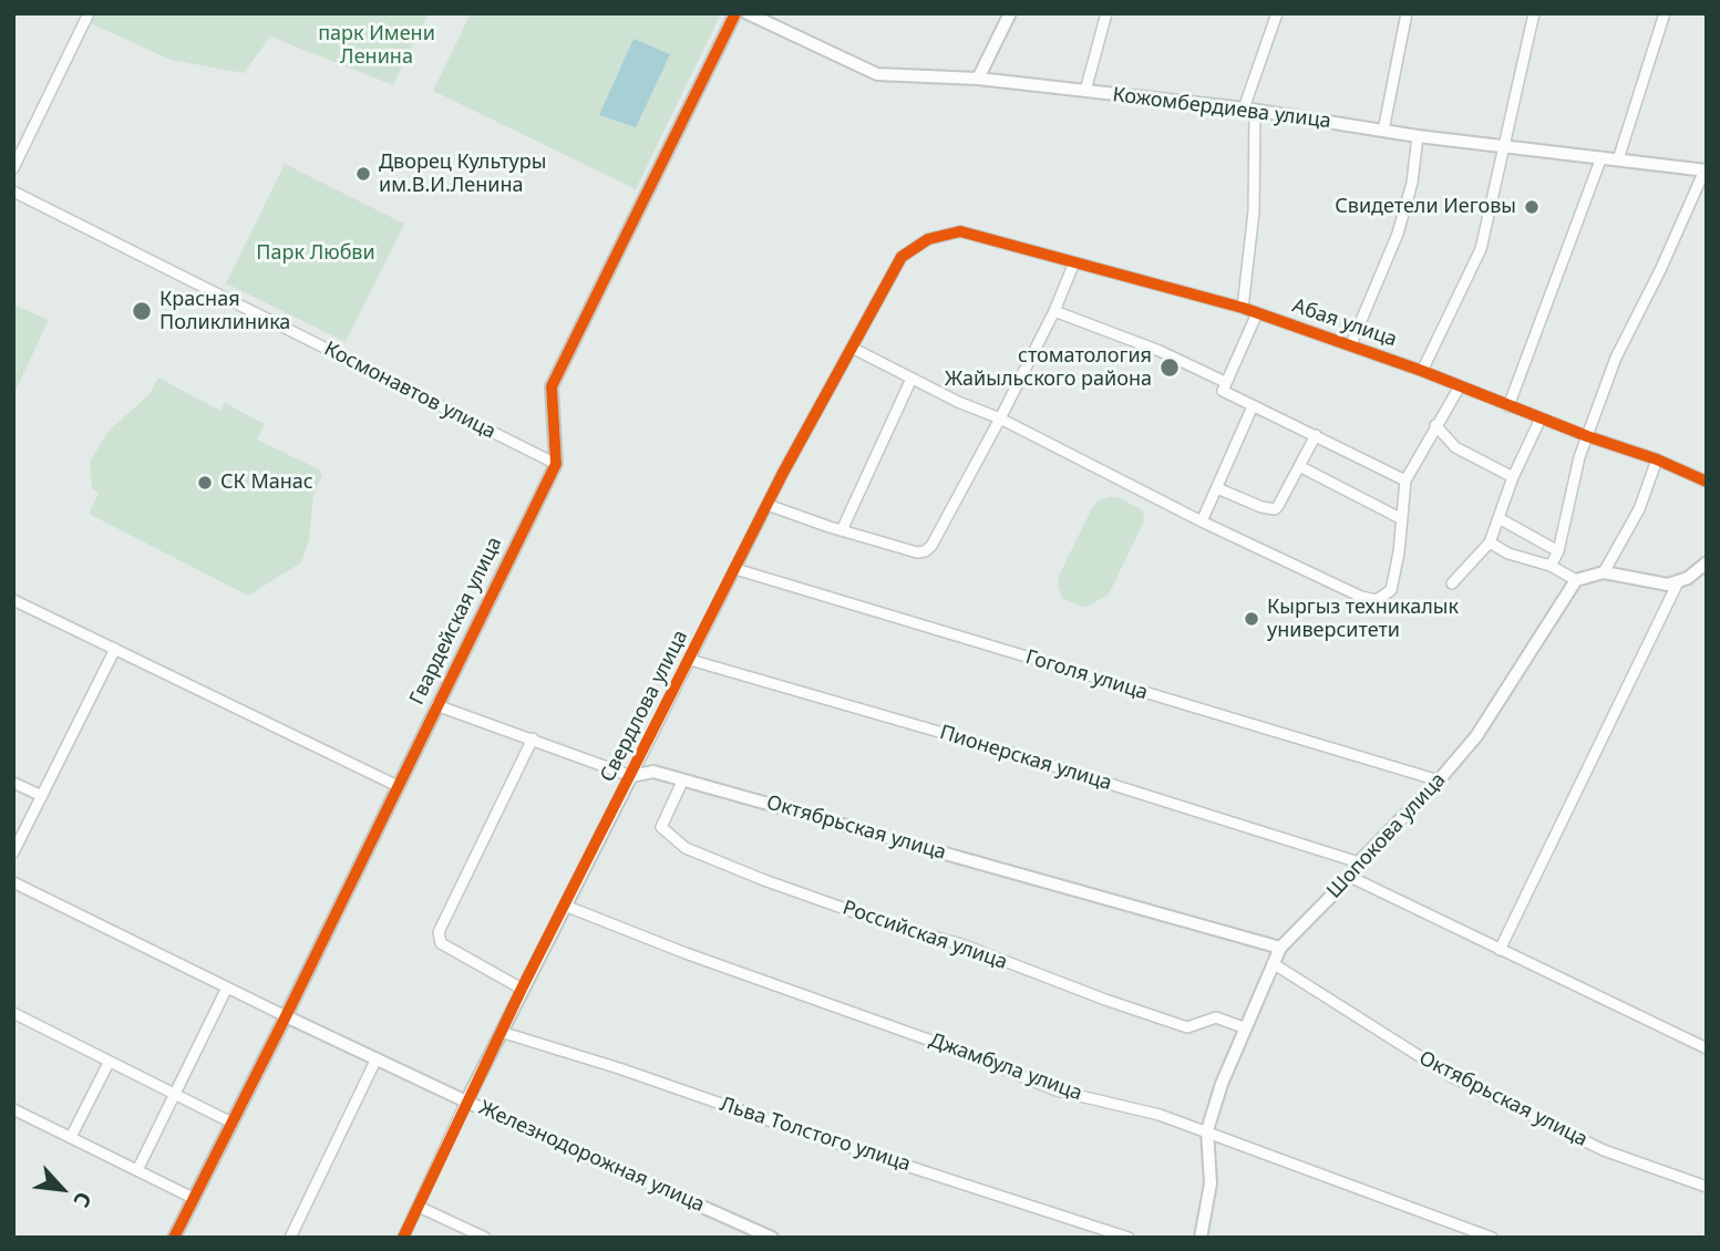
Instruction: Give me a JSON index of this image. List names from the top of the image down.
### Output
{
  "streets": {
    "street": [
      "Кожомбердиева улица",
      "Абая улица",
      "Космонавтов улица",
      "Гвардейская улица",
      "Гоголя улица",
      "Свердлова улица",
      "Пионерская улица",
      "Октябрьская улица",
      "Шопокова улица",
      "Российская улица",
      "Джамбула улица",
      "Льва Толстого улица",
      "Железнодорожная улица"
    ]
  },
  "crossings": [
    ["Абая улица", "Свердлова улица"],
    ["Космонавтов улица", "Гвардейская улица"],
    ["Гвардейская улица", "Октябрьская улица"],
    ["Гвардейская улица", "Железнодорожная улица"],
    ["Гоголя улица", "Свердлова улица"],
    ["Гоголя улица", "Шопокова улица"],
    ["Свердлова улица", "Пионерская улица"],
    ["Свердлова улица", "Октябрьская улица"],
    ["Свердлова улица", "Джамбула улица"],
    ["Свердлова улица", "Льва Толстого улица"],
    ["Свердлова улица", "Железнодорожная улица"],
    ["Пионерская улица", "Шопокова улица"],
    ["Октябрьская улица", "Шопокова улица"],
    ["Октябрьская улица", "Российская улица"],
    ["Шопокова улица", "Российская улица"],
    ["Шопокова улица", "Джамбула улица"]
  ],
  "parks": ["парк Имени Ленина", "Парк Любви"],
  "places": [
    "Дворец Культуры им.В.И.Ленина",
    "Свидетели Иеговы",
    "Красная Поликлиника",
    "стоматология Жайыльского района",
    "СК Манас",
    "Кыргыз техникалык университети"
  ],
  "north": "bottom right"
}
